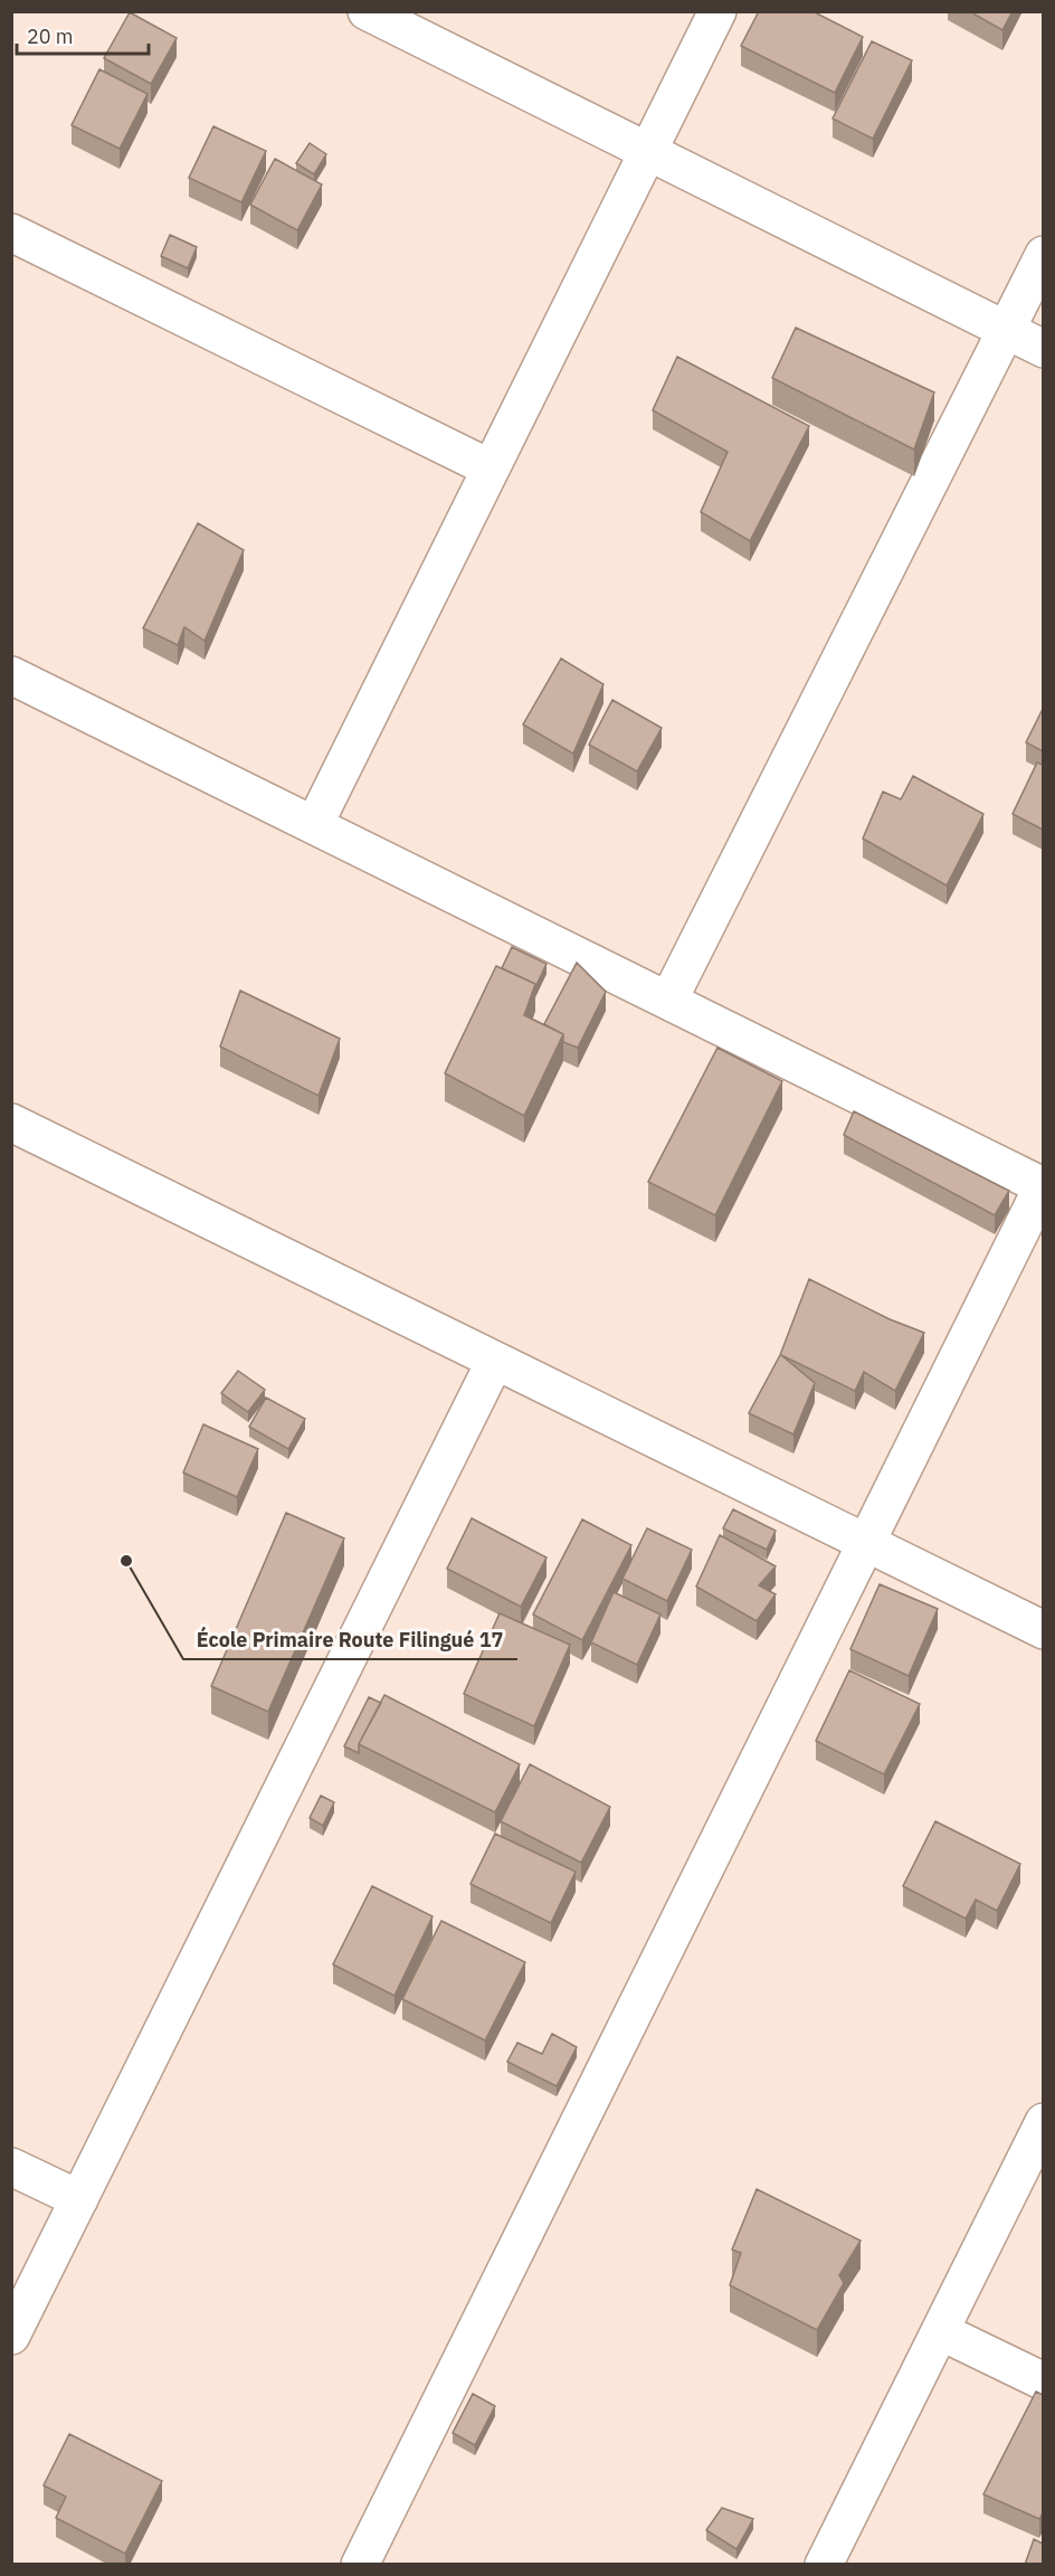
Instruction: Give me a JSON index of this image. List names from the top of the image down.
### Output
{
  "places": ["École Primaire Route Filingué 17"],
  "scale_bar": "20 m"
}
